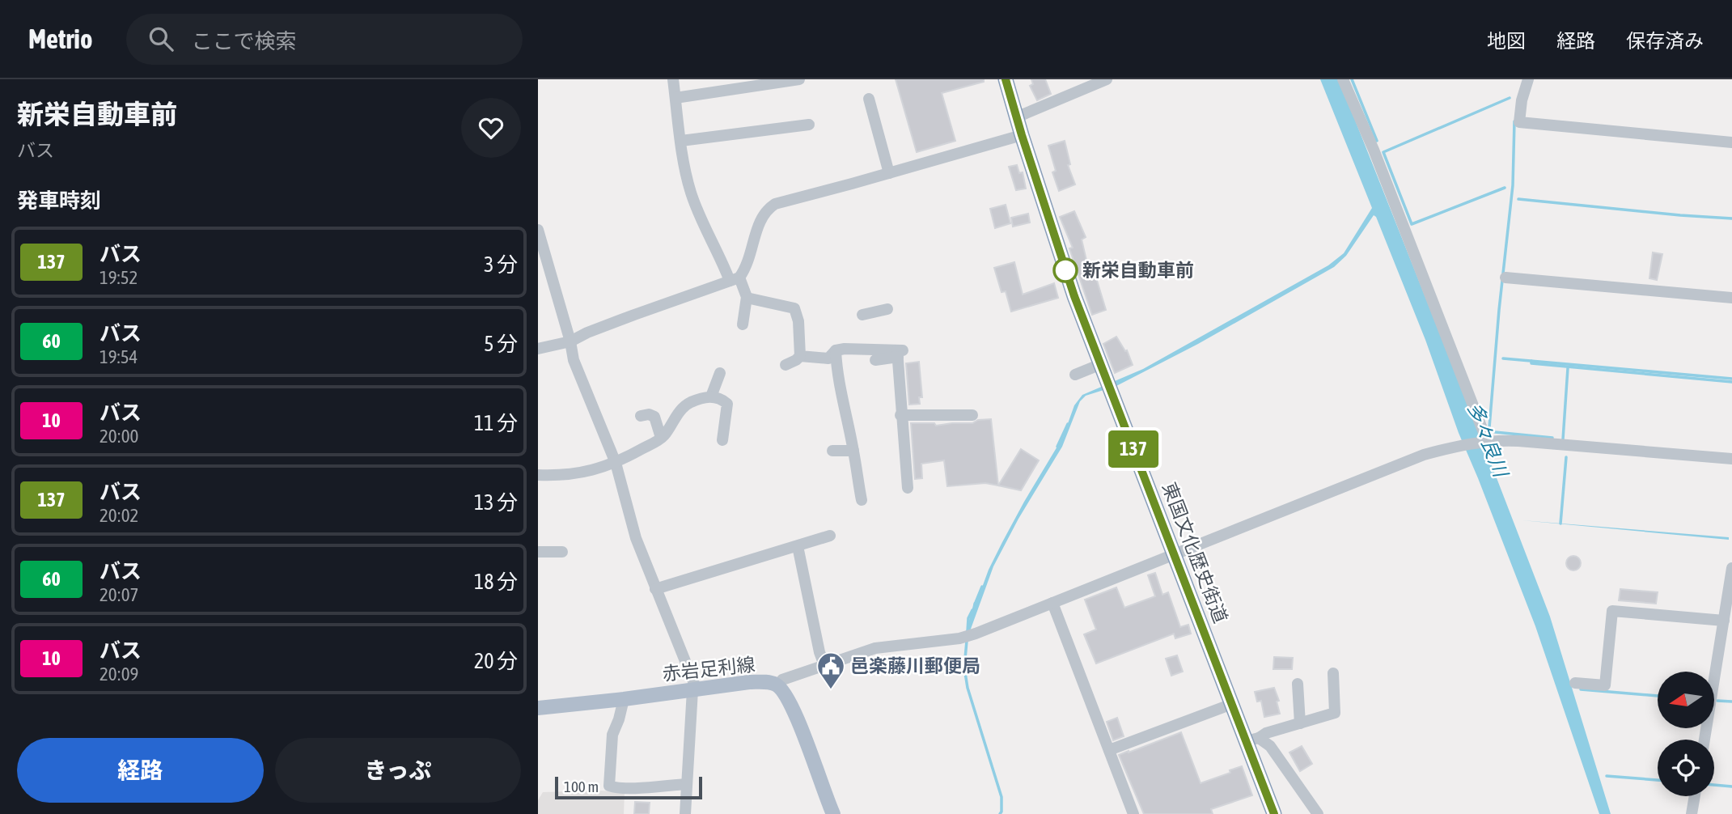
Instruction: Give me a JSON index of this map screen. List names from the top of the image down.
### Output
{
  "streets": {
    "highway": ["東国文化歴史街道"],
    "main road": ["赤岩足利線"]
  },
  "water": ["多々良川"],
  "places": {
    "other": ["新栄自動車前"],
    "public building": ["邑楽藤川郵便局"]
  },
  "lines": ["bus line 137"],
  "scale_bar": "100 m",
  "north": "left",
  "page": {
    "header": "Metrio",
    "search": "ここで検索",
    "nav": ["地図", "経路", "保存済み"],
    "heading": [
      ["新栄自動車前", "バス"],
      "発車時刻"
    ],
    "on_map": "137",
    "list": [
      {
        "mark": "137",
        "name": "バス",
        "note": "19:52",
        "value": "3 分"
      },
      {
        "mark": "60",
        "name": "バス",
        "note": "19:54",
        "value": "5 分"
      },
      {
        "mark": "10",
        "name": "バス",
        "note": "20:00",
        "value": "11 分"
      },
      {
        "mark": "137",
        "name": "バス",
        "note": "20:02",
        "value": "13 分"
      },
      {
        "mark": "60",
        "name": "バス",
        "note": "20:07",
        "value": "18 分"
      },
      {
        "mark": "10",
        "name": "バス",
        "note": "20:09",
        "value": "20 分"
      }
    ],
    "buttons": ["経路", "きっぷ"],
    "scale": "100 m"
  }
}
